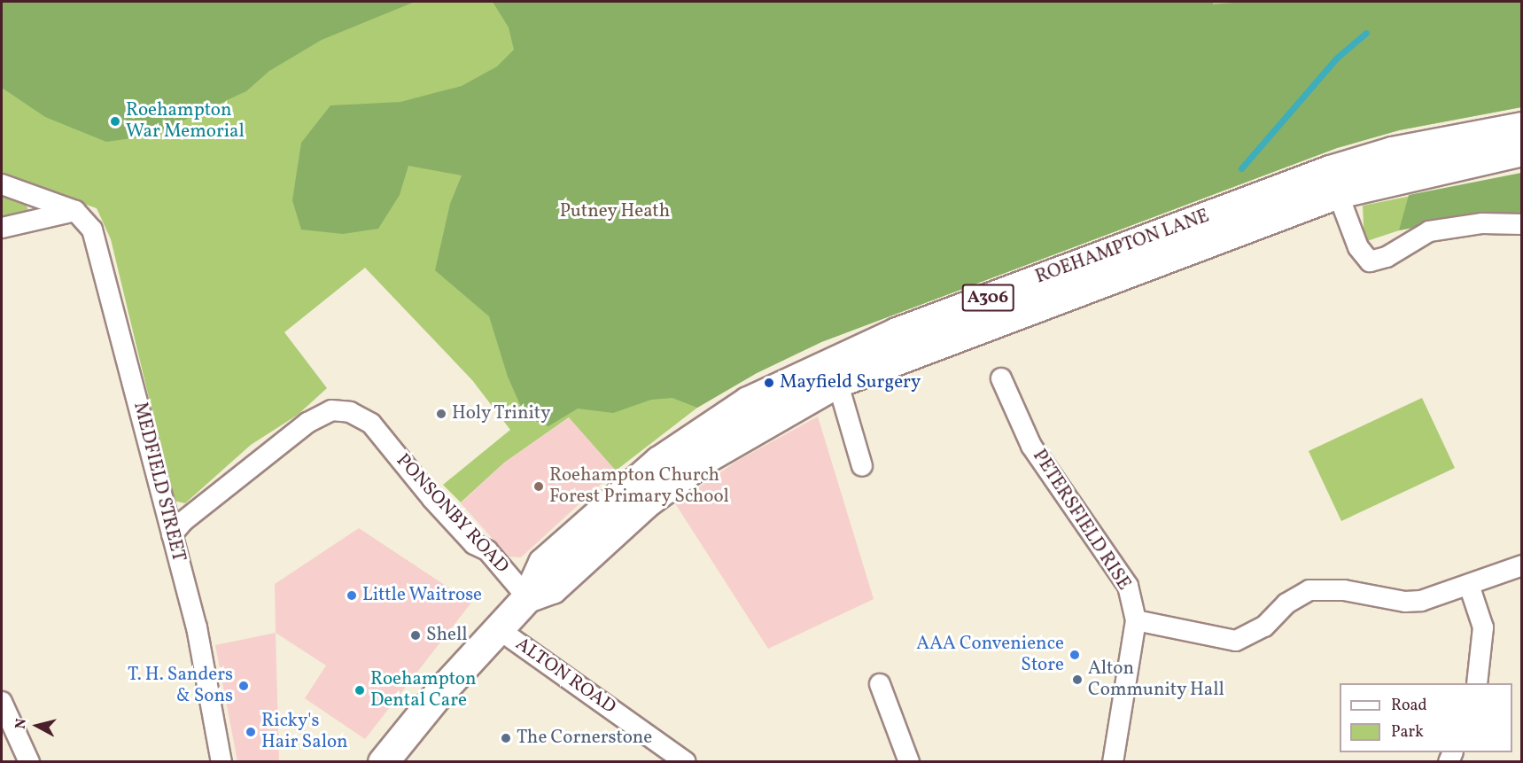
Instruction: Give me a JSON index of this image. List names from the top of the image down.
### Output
{
  "streets": {
    "highway": ["ROEHAMPTON LANE", "A306"],
    "street": [
      "MEDFIELD STREET",
      "PONSONBY ROAD",
      "PETERSFIELD RISE",
      "ALTON ROAD"
    ]
  },
  "crossings": [
    ["ROEHAMPTON LANE", "PONSONBY ROAD"],
    ["ROEHAMPTON LANE", "ALTON ROAD"],
    ["MEDFIELD STREET", "PONSONBY ROAD"]
  ],
  "parks": ["Putney Heath"],
  "places": [
    "Roehampton War Memorial",
    "Mayfield Surgery",
    "Holy Trinity",
    "Roehampton Church Forest Primary School",
    "Little Waitrose",
    "Shell",
    "AAA Convenience Store",
    "Alton Community Hall",
    "T. H. Sanders & Sons",
    "Roehampton Dental Care",
    "Ricky's Hair Salon",
    "The Cornerstone"
  ],
  "legend": ["Road", "Park"],
  "north": "left"
}
